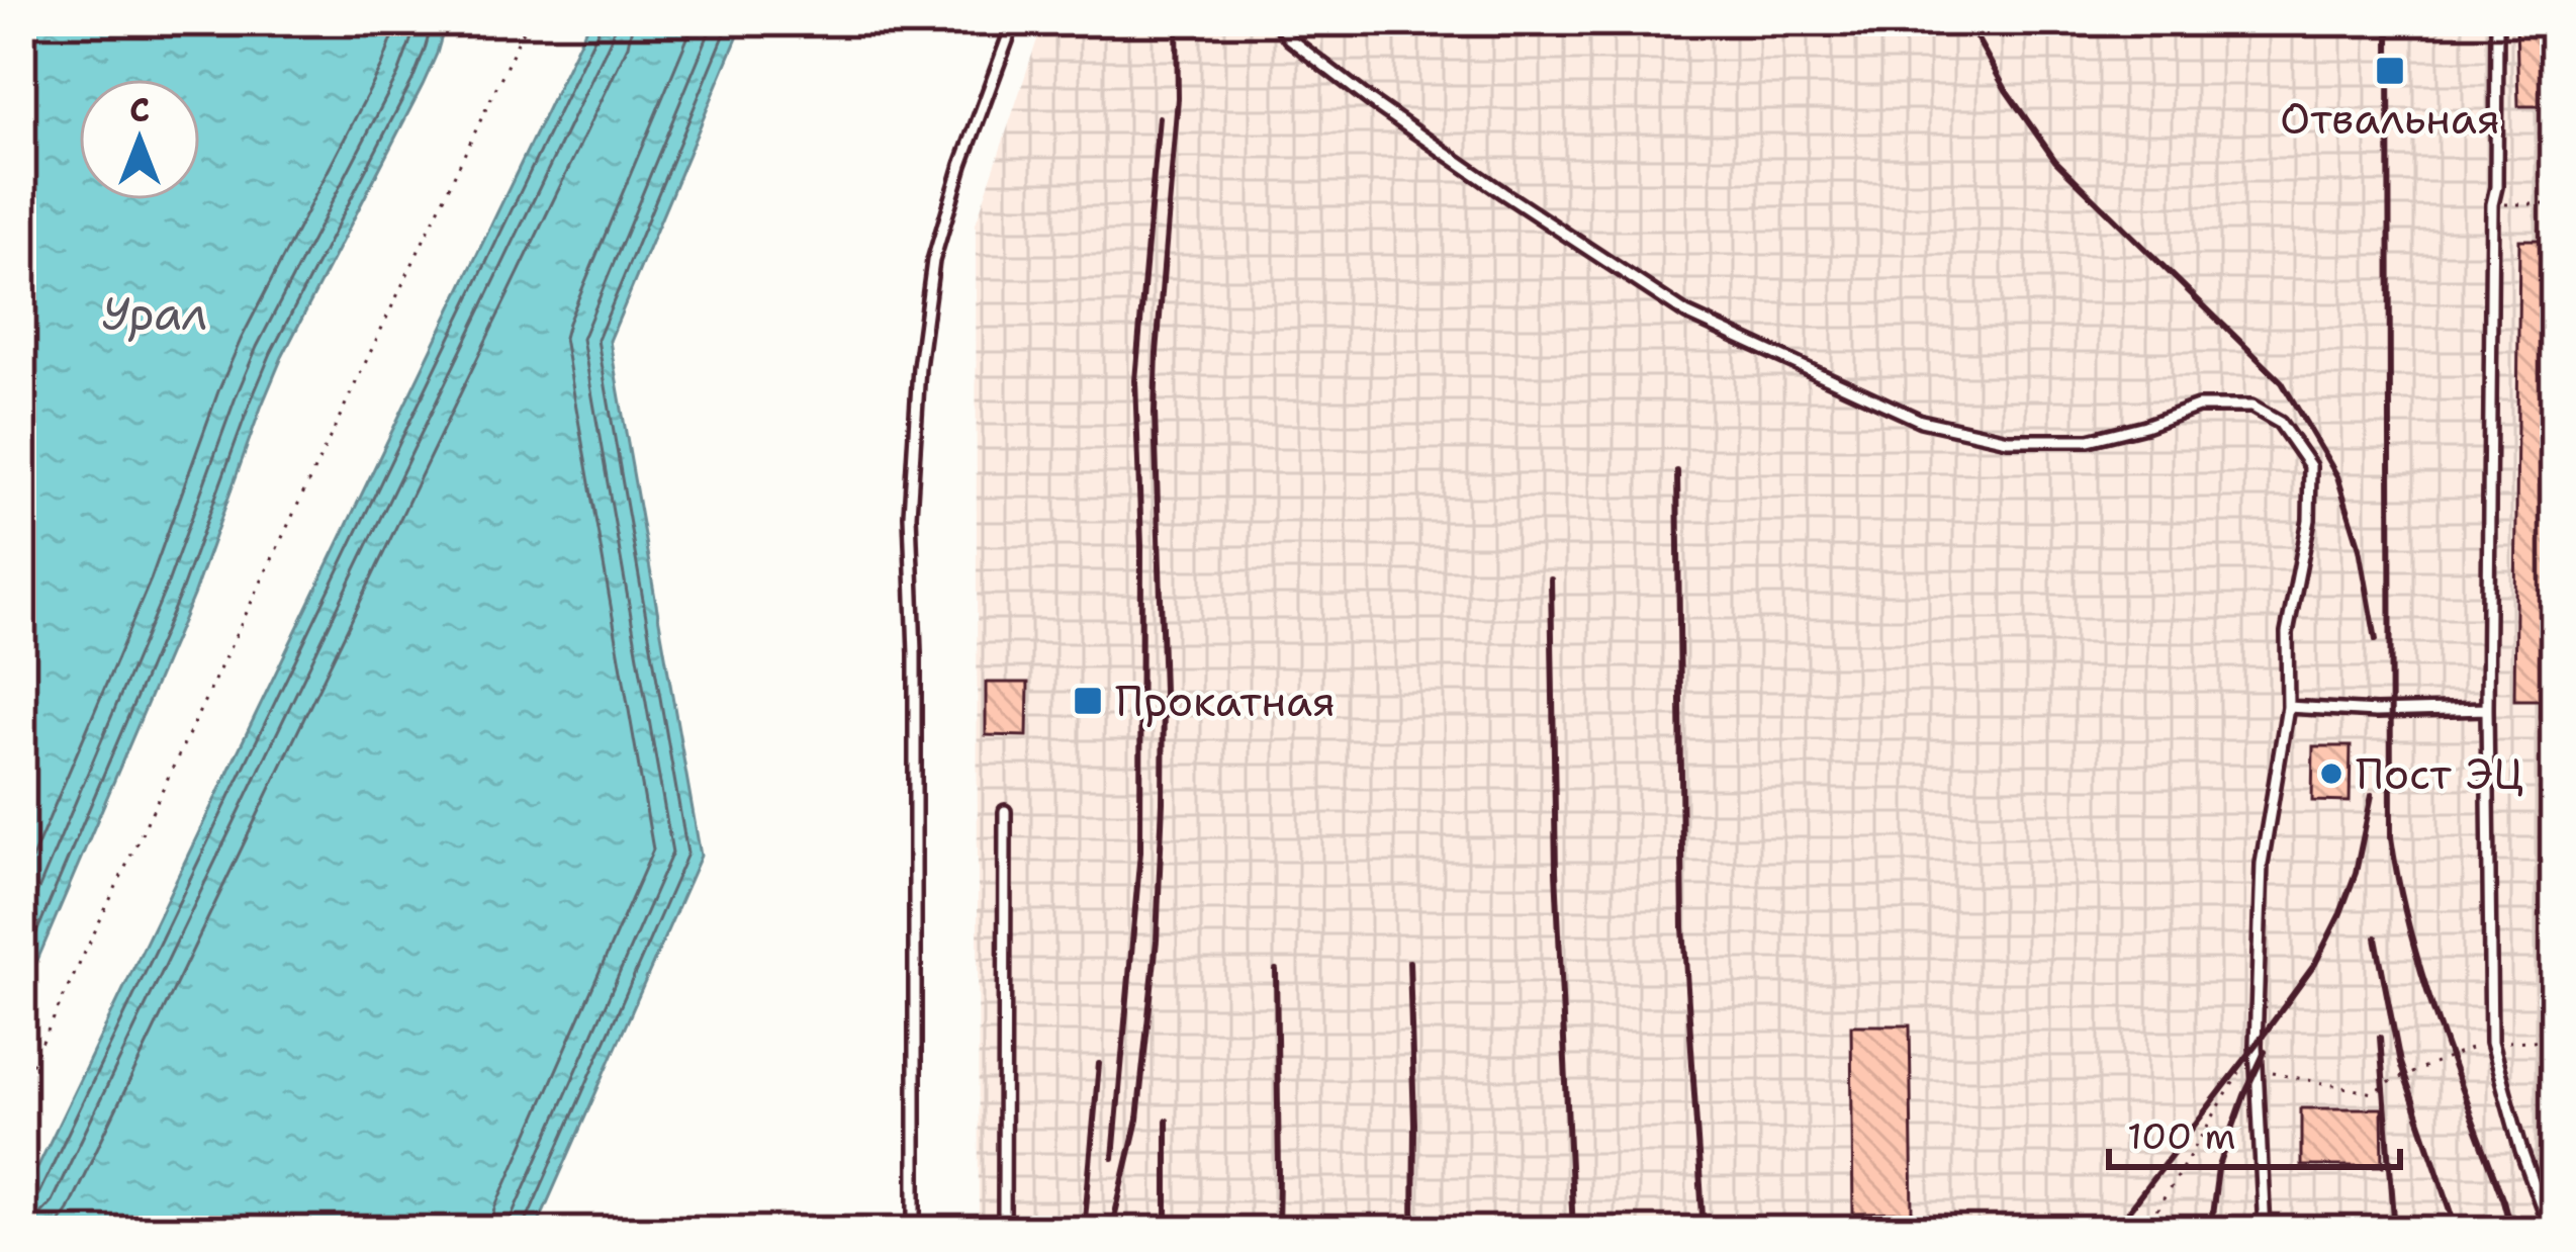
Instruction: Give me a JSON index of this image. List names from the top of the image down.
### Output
{
  "water": ["Урал"],
  "places": {
    "transit": ["Отвальная", "Прокатная"],
    "other": ["Пост ЭЦ"]
  },
  "scale_bar": "100 m",
  "north": "top"
}
